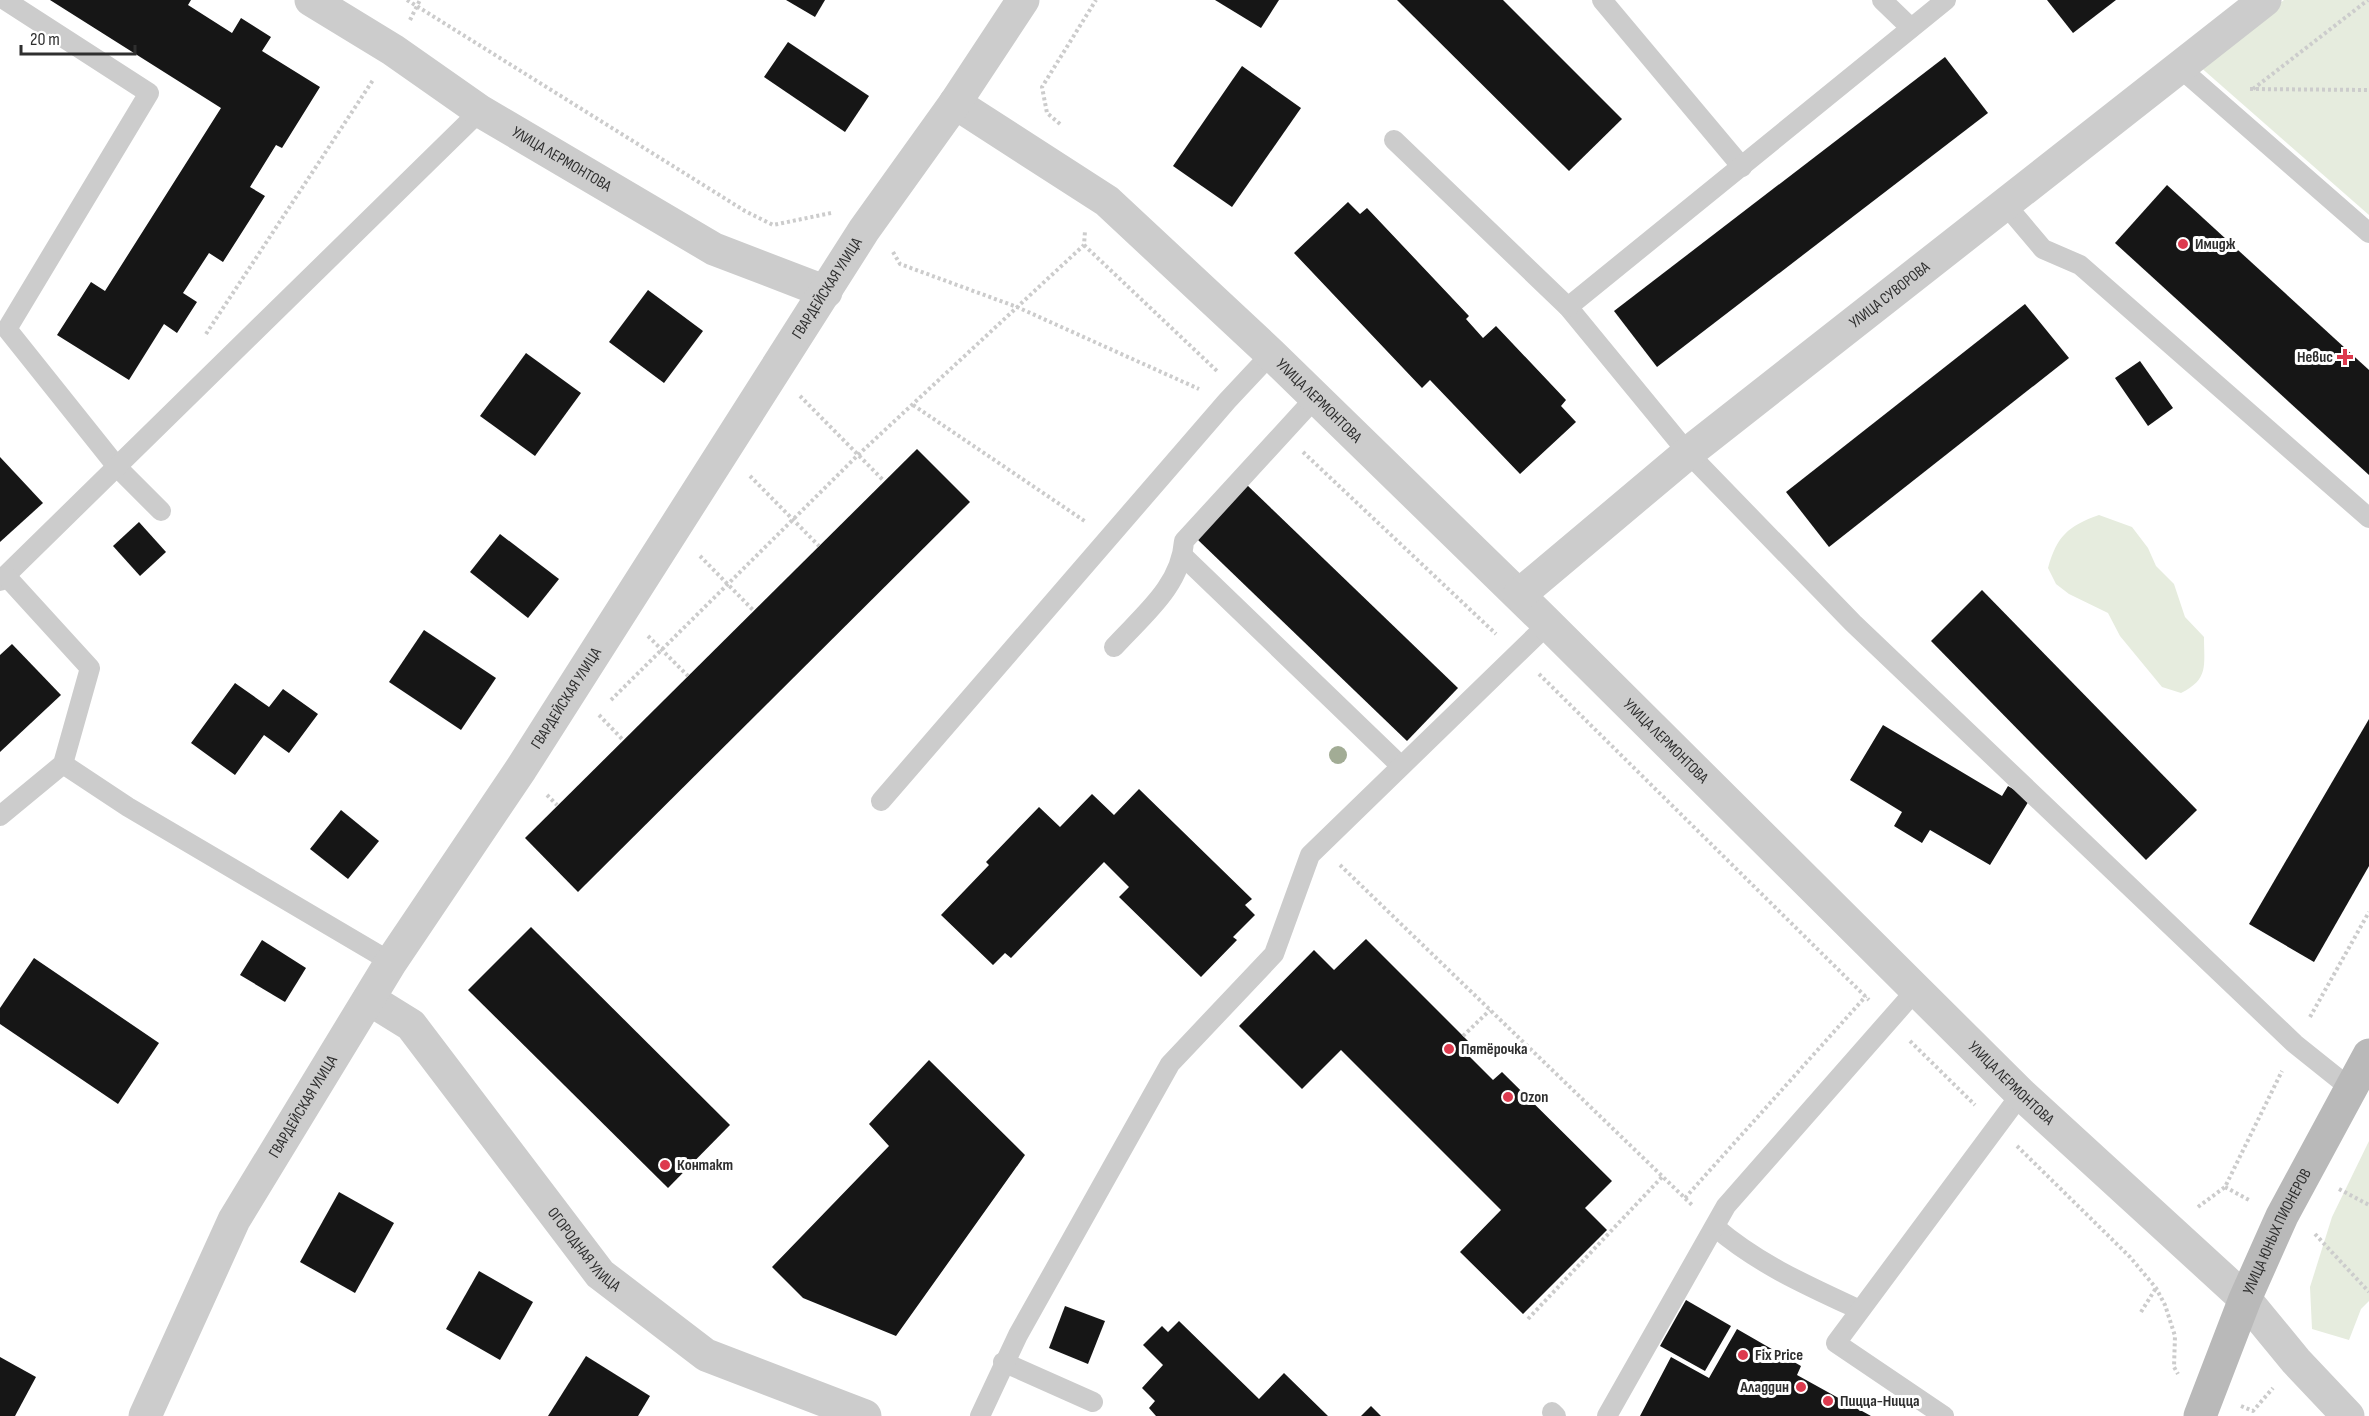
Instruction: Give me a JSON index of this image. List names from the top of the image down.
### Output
{
  "streets": {
    "main road": ["УЛИЦА ЮНЫХ ПИОНЕРОВ"],
    "street": [
      "УЛИЦА ЛЕРМОНТОВА",
      "ГВАРДЕЙСКАЯ УЛИЦА",
      "УЛИЦА СУВОРОВА",
      "ОГОРОДНАЯ УЛИЦА"
    ]
  },
  "crossings": [
    ["УЛИЦА ЛЕРМОНТОВА", "ГВАРДЕЙСКАЯ УЛИЦА"],
    ["УЛИЦА ЛЕРМОНТОВА", "УЛИЦА СУВОРОВА"],
    ["УЛИЦА ЛЕРМОНТОВА", "УЛИЦА ЮНЫХ ПИОНЕРОВ"],
    ["ГВАРДЕЙСКАЯ УЛИЦА", "ОГОРОДНАЯ УЛИЦА"]
  ],
  "places": {
    "other": [
      "Имидж",
      "Пятёрочка",
      "Ozon",
      "Контакт",
      "Fix Price",
      "Аладдин",
      "Пицца-Ницца"
    ],
    "health": ["Невис"]
  },
  "scale_bar": "20 m"
}
